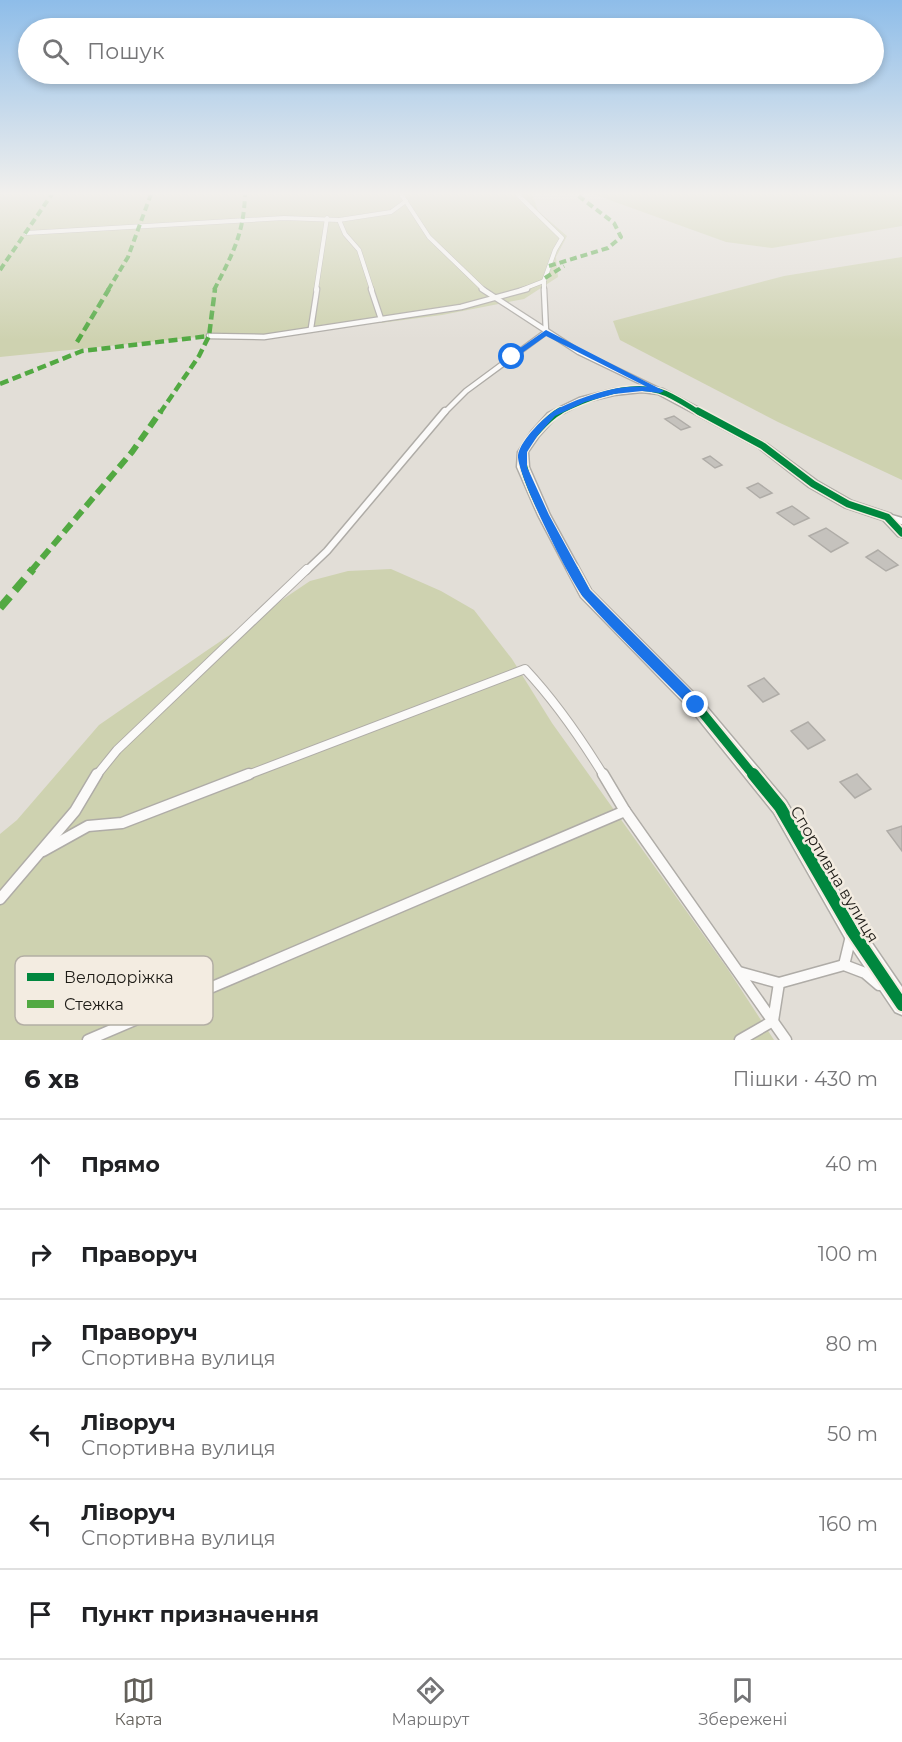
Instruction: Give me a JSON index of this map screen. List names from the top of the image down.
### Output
{
  "streets": {
    "street": ["Спортивна вулиця"]
  },
  "legend": ["Велодоріжка", "Стежка"],
  "page": {
    "search": "Пошук",
    "heading": ["6 хв", "Пішки · 430 m"],
    "list": [
      ["Прямо", "40 m"],
      ["Праворуч", "100 m"],
      ["Праворуч", "Спортивна вулиця", "80 m"],
      ["Ліворуч", "Спортивна вулиця", "50 m"],
      ["Ліворуч", "Спортивна вулиця", "160 m"],
      "Пункт призначення"
    ],
    "nav": ["Карта", "Маршрут", "Збережені"]
  }
}
